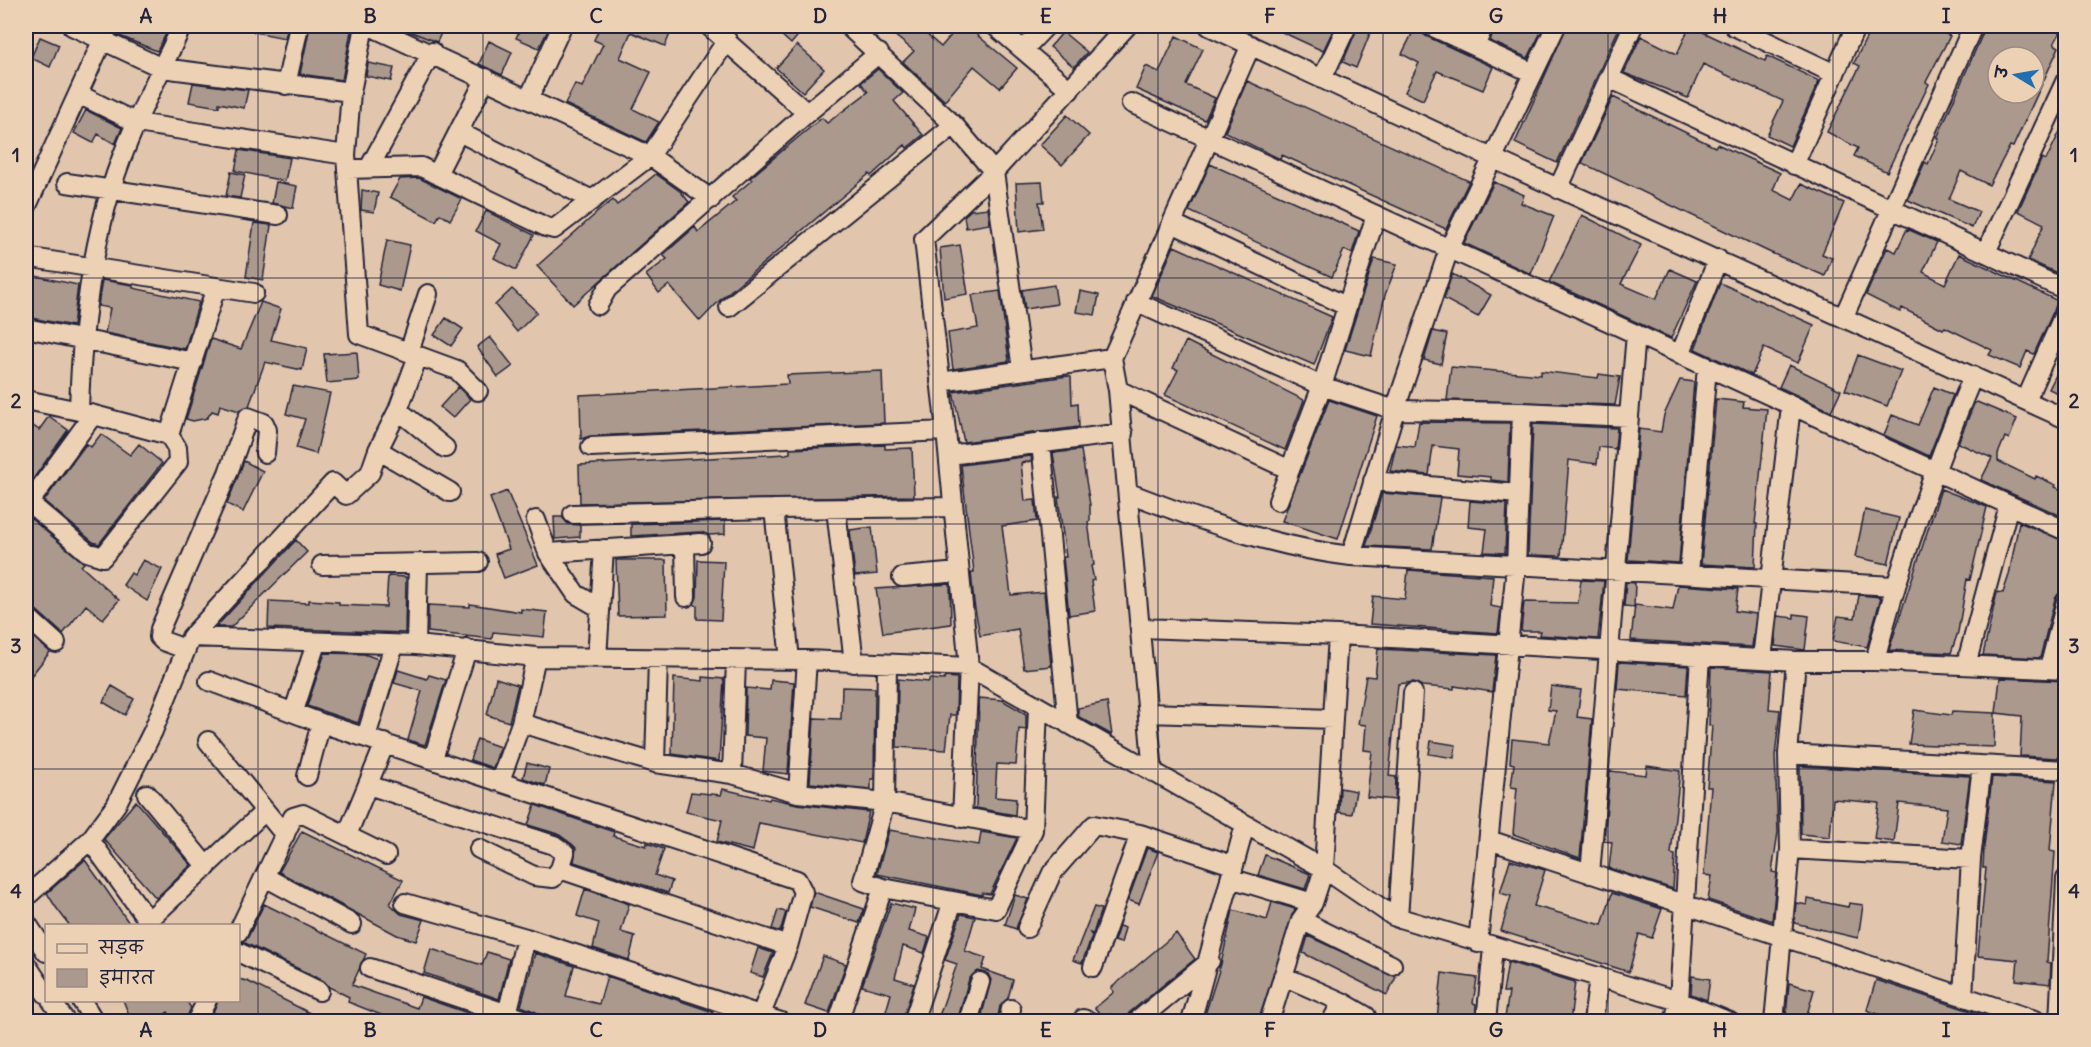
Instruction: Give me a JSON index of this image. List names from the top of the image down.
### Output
{
  "legend": ["सड़क", "इमारत"],
  "north": "left",
  "grid": {
    "columns": [
      "A",
      "B",
      "C",
      "D",
      "E",
      "F",
      "G",
      "H",
      "I"
    ],
    "rows": [
      "1",
      "2",
      "3",
      "4"
    ]
  }
}
